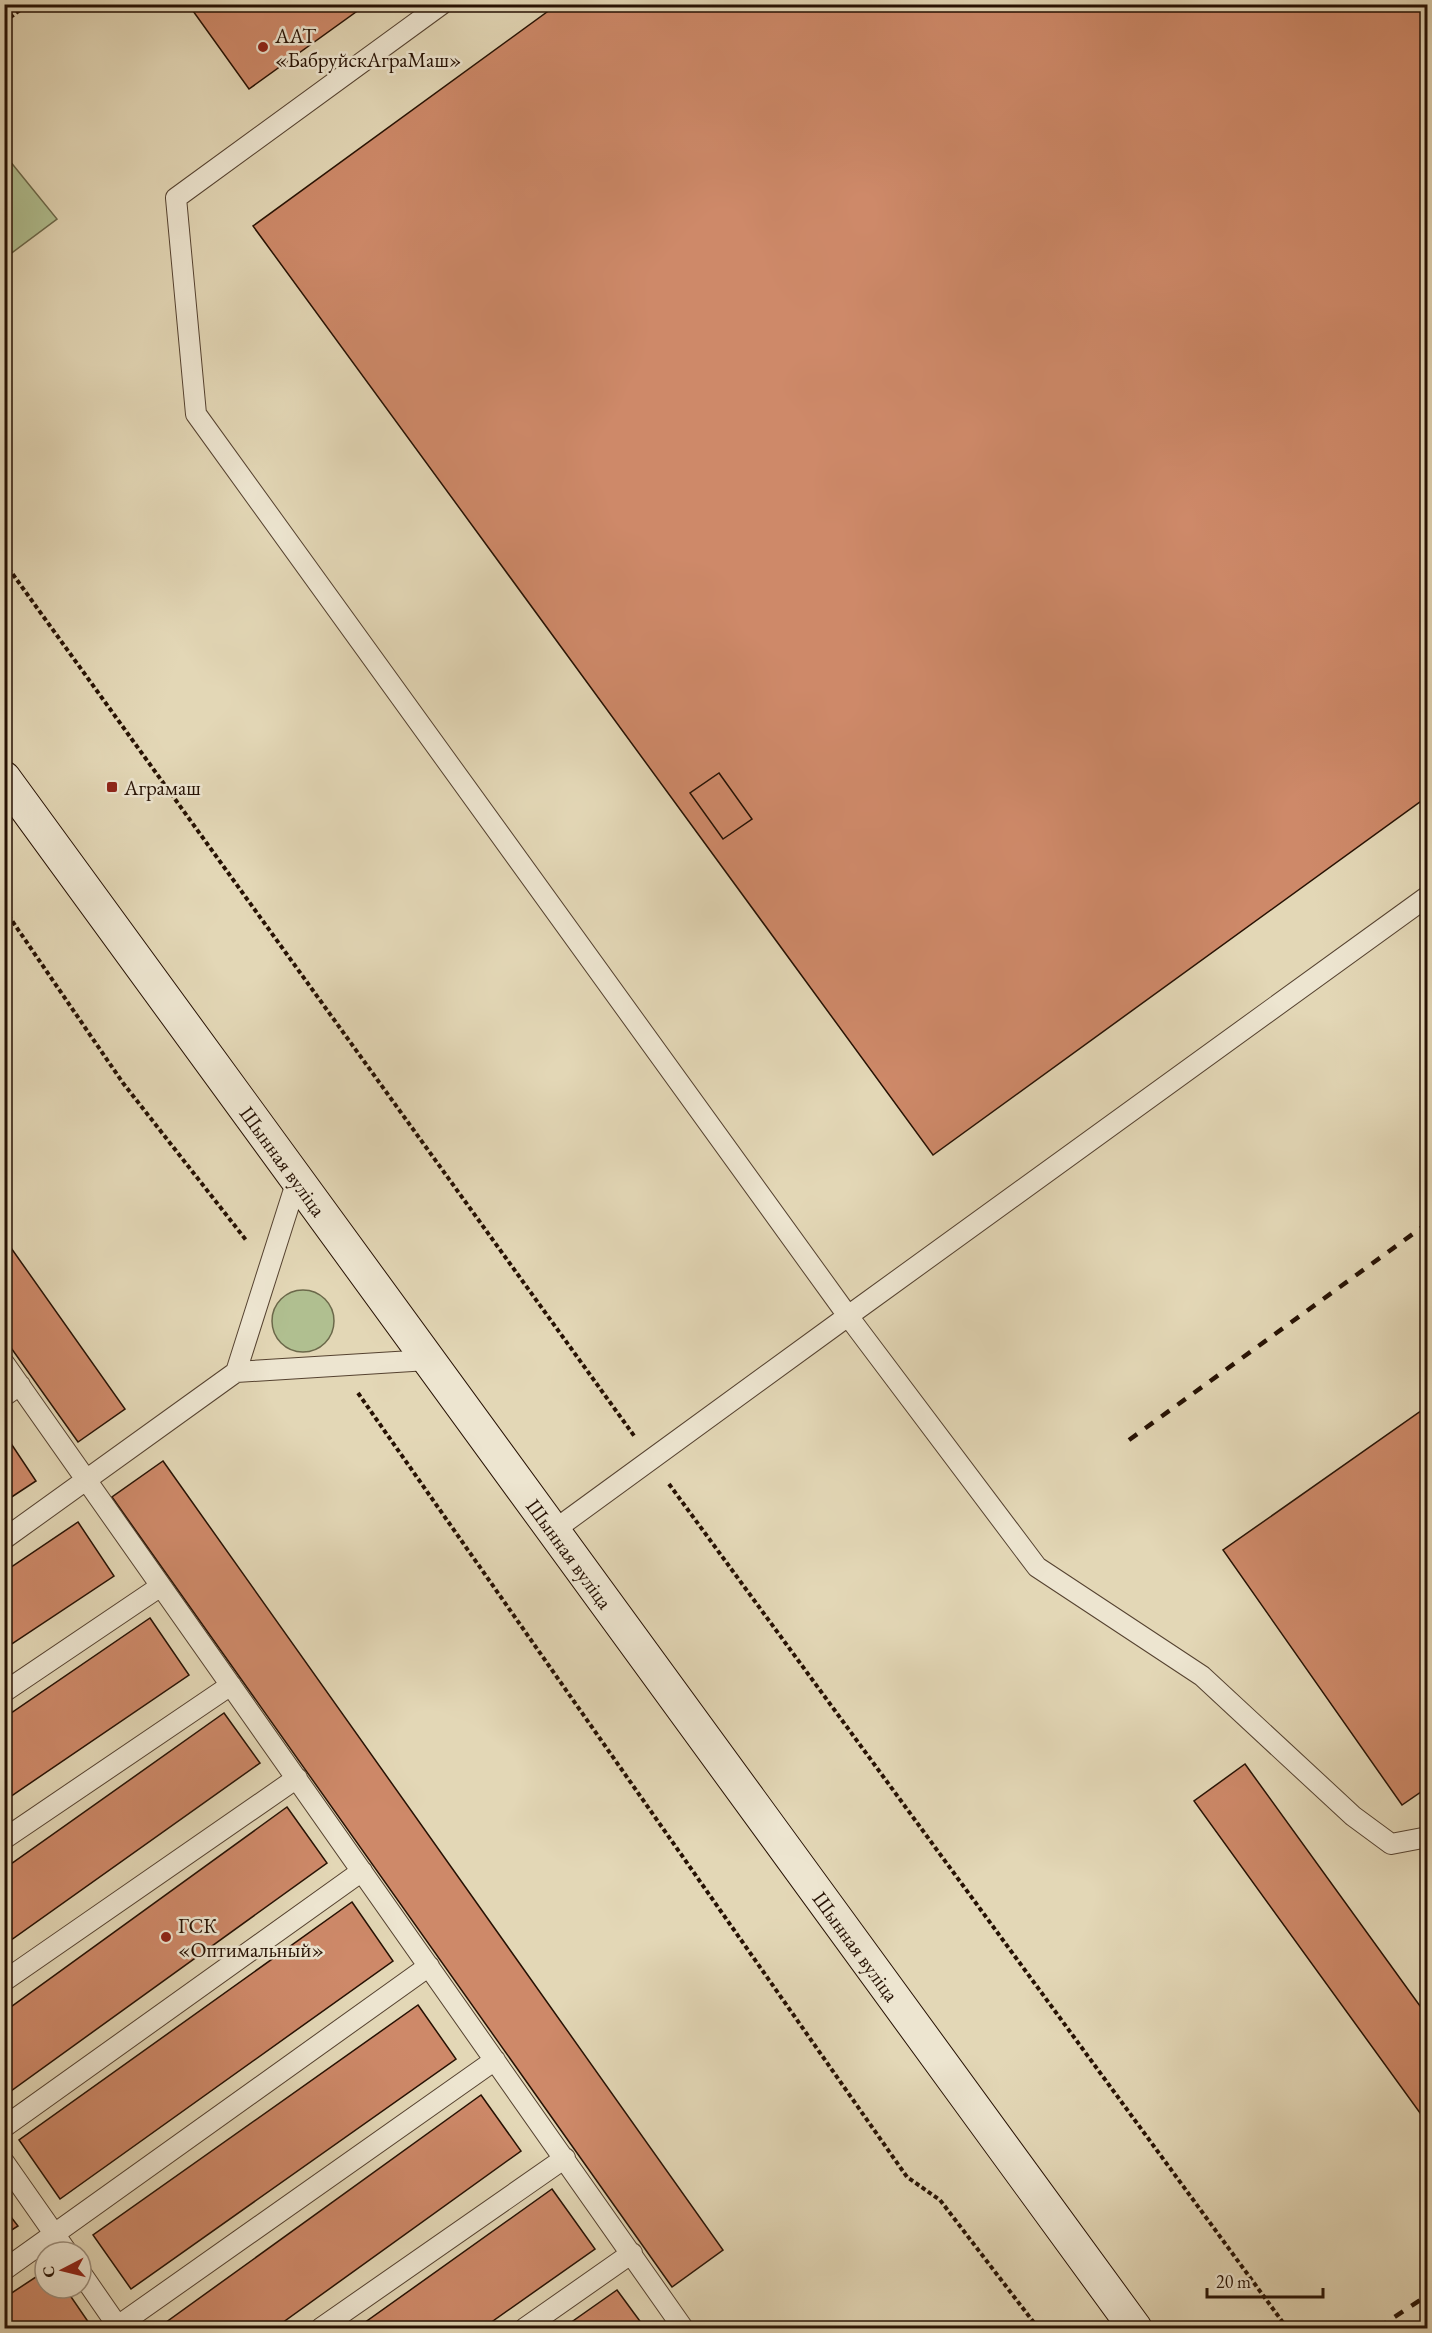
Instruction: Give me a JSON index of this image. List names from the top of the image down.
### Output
{
  "streets": {
    "main road": ["Шынная вуліца"]
  },
  "places": {
    "other": ["ААТ «БабруйскАграМаш»", "ГСК «Оптимальный»"],
    "transit": ["Аграмаш"]
  },
  "scale_bar": "20 m",
  "north": "left"
}
